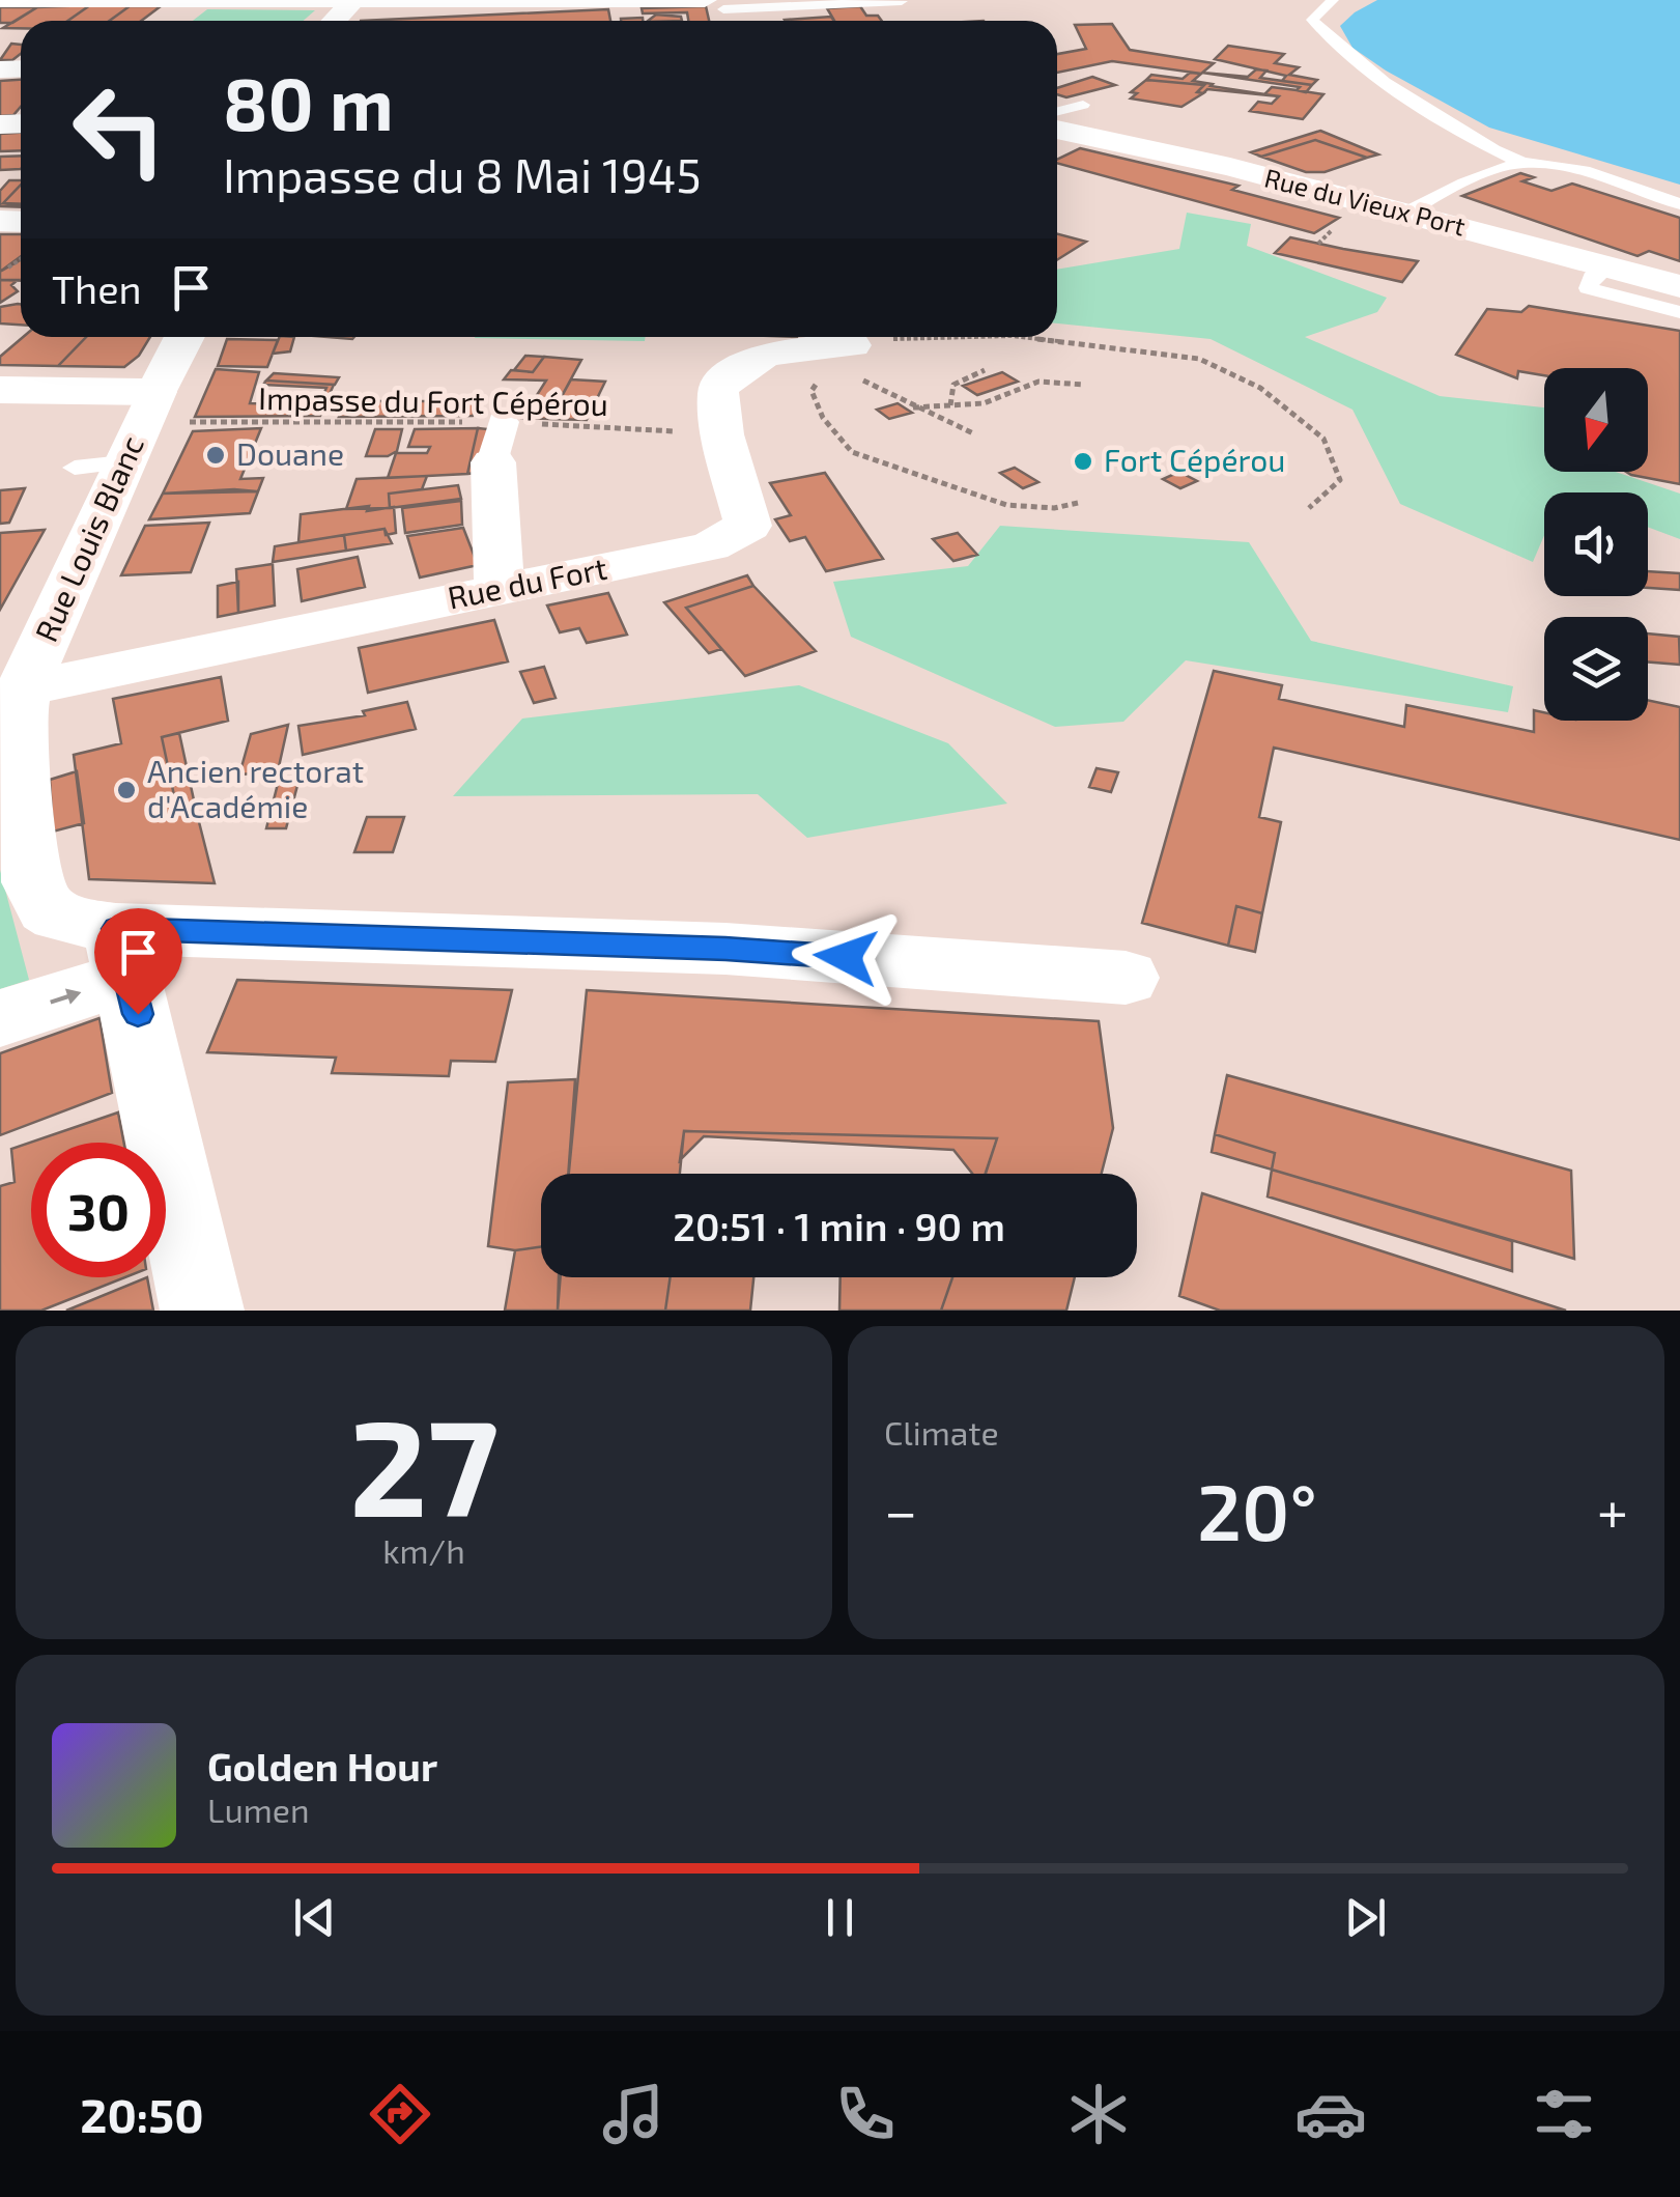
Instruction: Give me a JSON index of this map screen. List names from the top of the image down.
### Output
{
  "streets": {
    "street": ["Rue du Vieux Port", "Rue Louis Blanc", "Rue du Fort"],
    "path": ["Impasse du Fort Cépérou"]
  },
  "crossings": [
    ["Impasse du Fort Cépérou", "Rue Louis Blanc"],
    ["Impasse du Fort Cépérou", "Rue du Fort"],
    ["Rue Louis Blanc", "Rue du Fort"]
  ],
  "places": ["Douane", "Fort Cépérou", "Ancien rectorat d'Académie"],
  "north": "bottom",
  "page": {
    "turn": ["80 m", "Impasse du 8 Mai 1945"],
    "then": "Then",
    "limit": "30",
    "trip": "20:51 · 1 min · 90 m",
    "tile": [
      ["27", "km/h"],
      "Climate"
    ],
    "heat": ["−", "20°", "+"],
    "song": ["Golden Hour", "Lumen"],
    "tabs": "20:50"
  }
}
